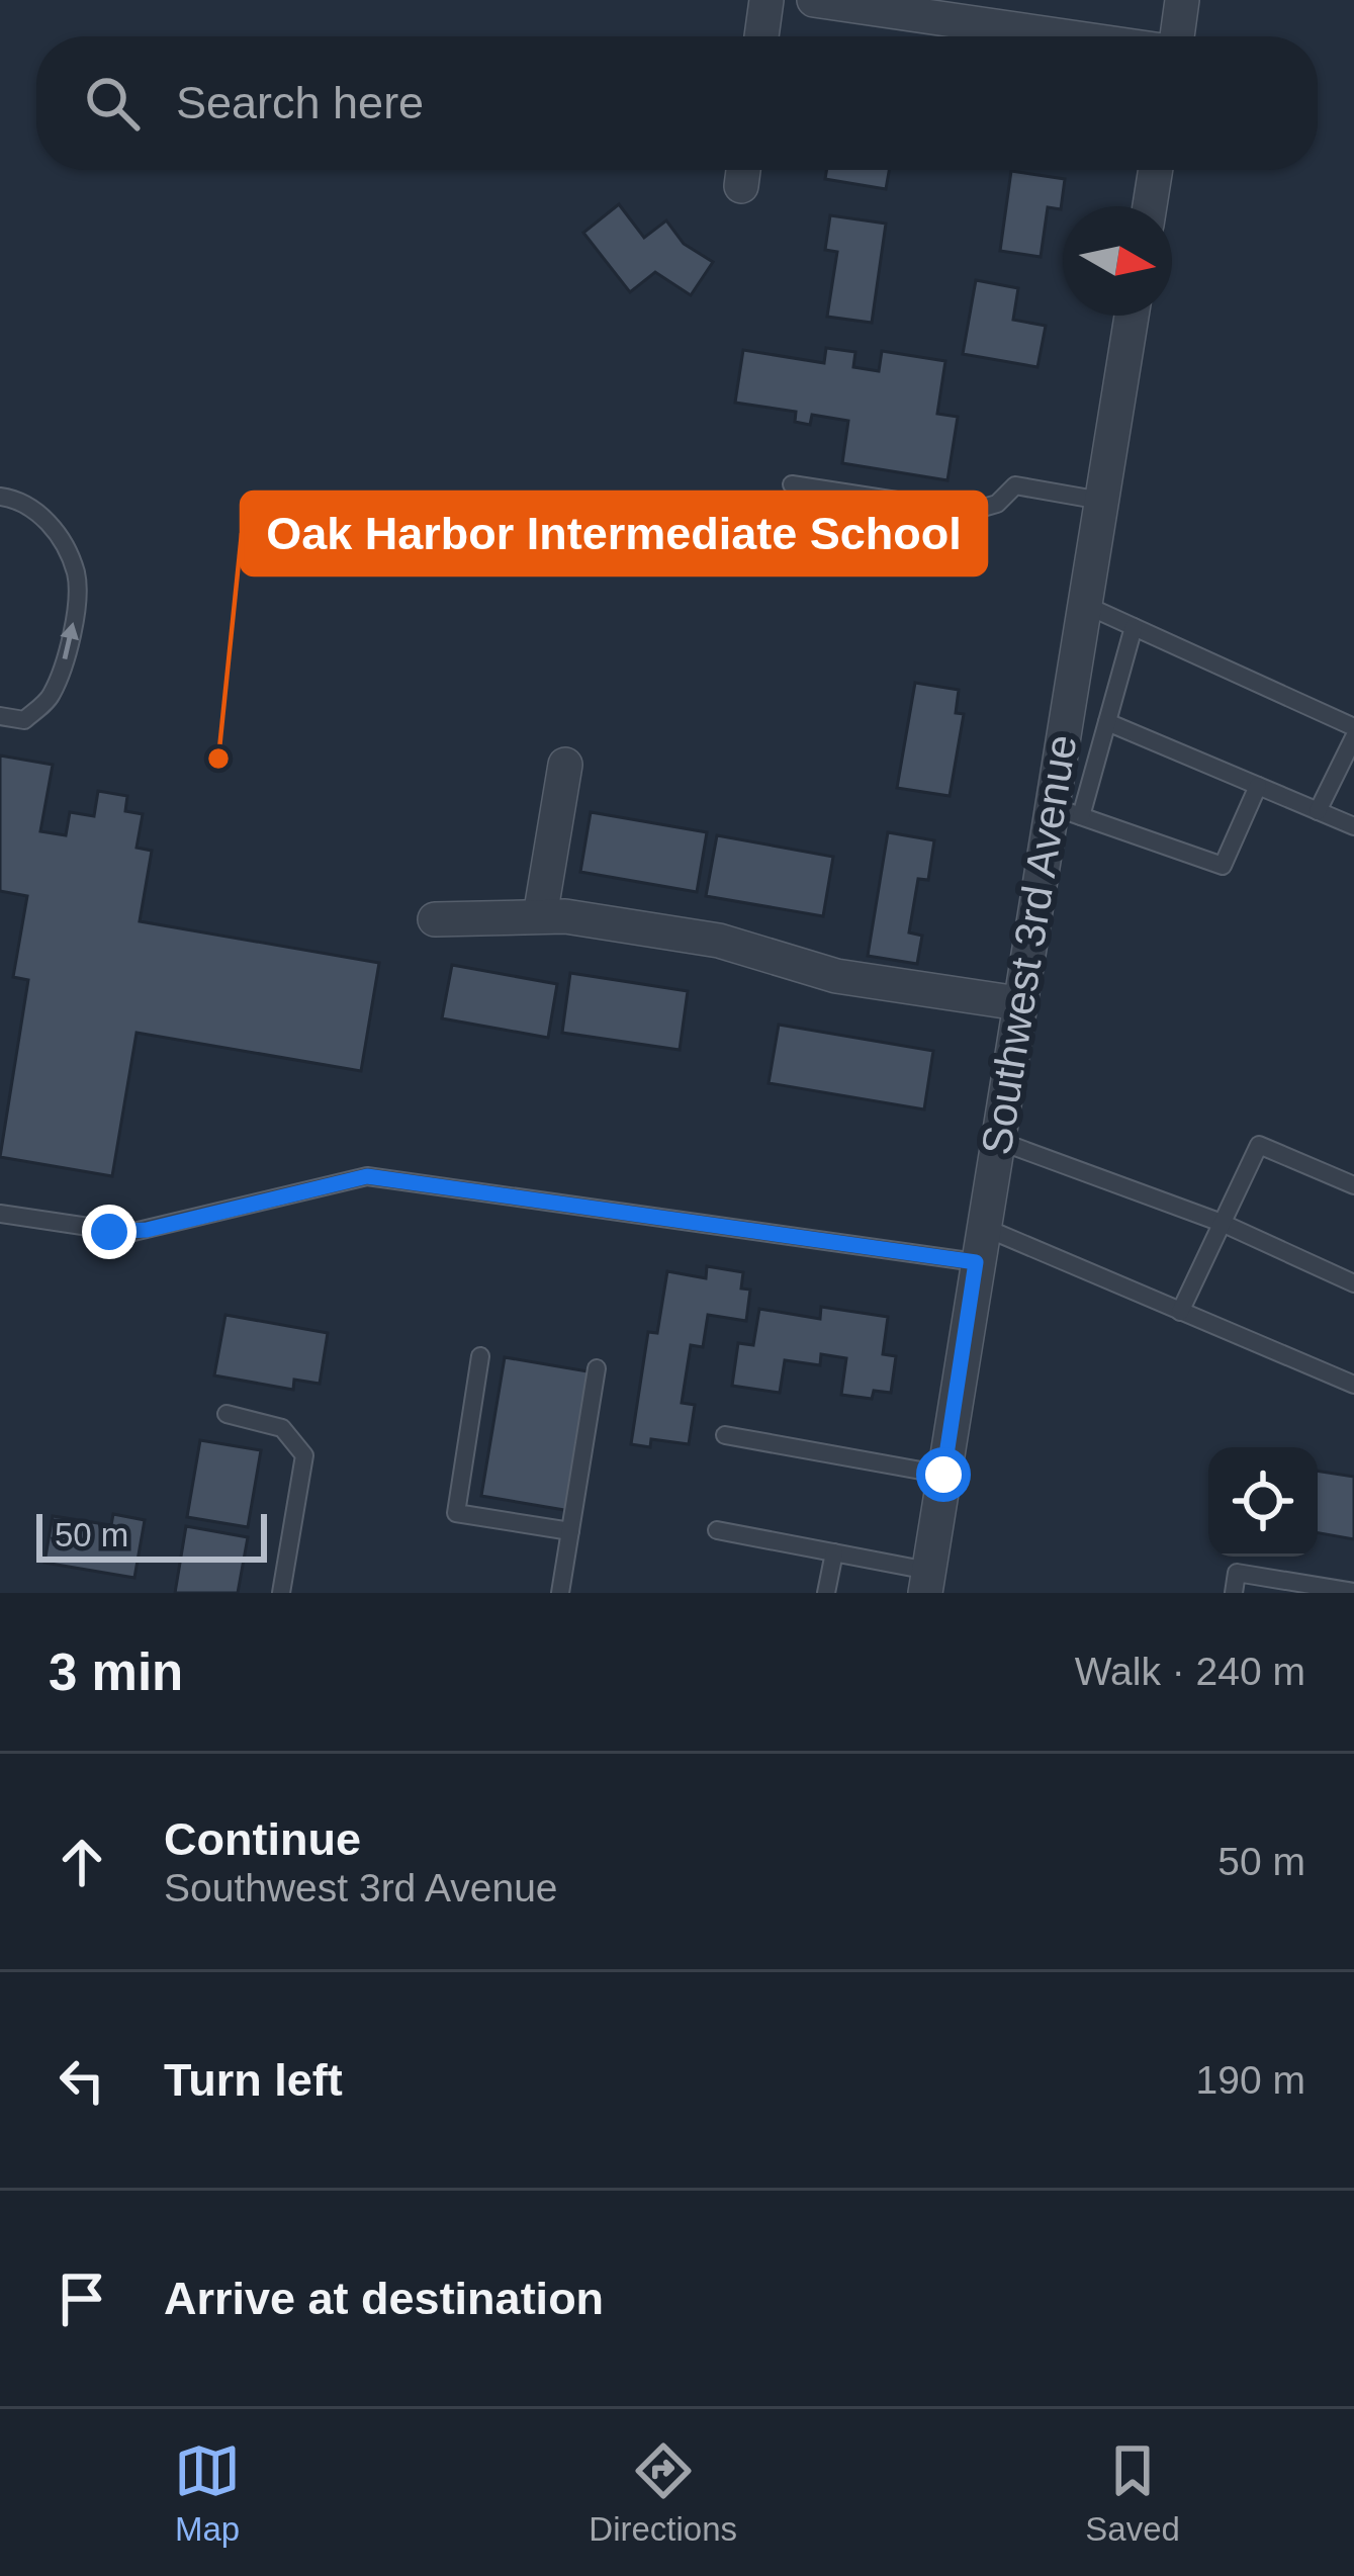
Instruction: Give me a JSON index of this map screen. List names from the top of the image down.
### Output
{
  "streets": {
    "street": ["Southwest 3rd Avenue"]
  },
  "places": ["Oak Harbor Intermediate School"],
  "scale_bar": "50 m",
  "north": "right",
  "page": {
    "search": "Search here",
    "scale": "50 m",
    "heading": ["3 min", "Walk · 240 m"],
    "list": [
      ["Continue", "Southwest 3rd Avenue", "50 m"],
      ["Turn left", "190 m"],
      "Arrive at destination"
    ],
    "nav": ["Map", "Directions", "Saved"]
  }
}
